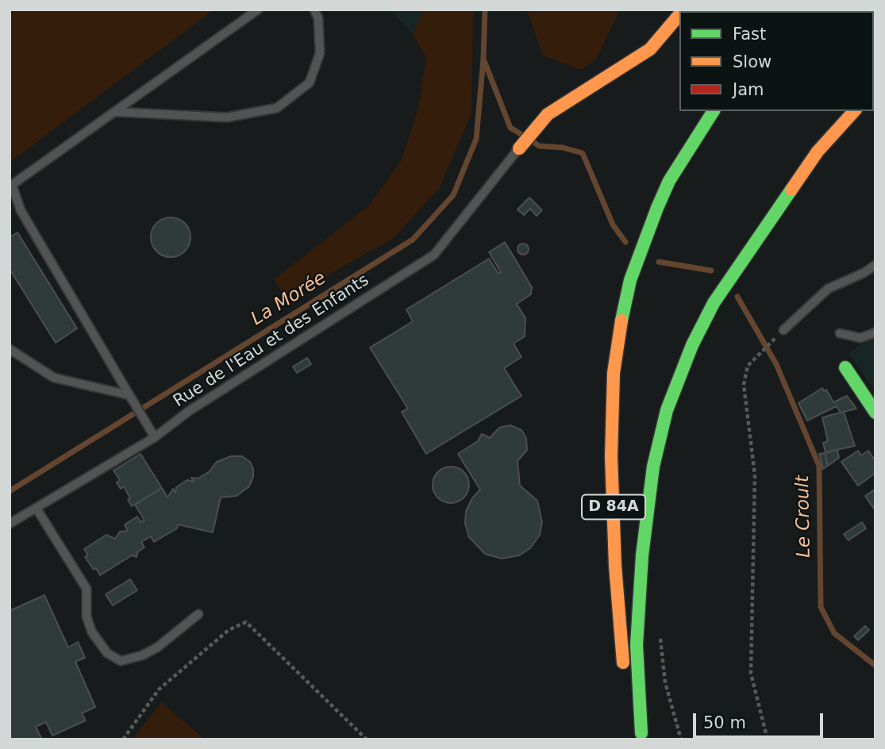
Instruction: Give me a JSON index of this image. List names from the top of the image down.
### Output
{
  "streets": {
    "main road": ["D 84A"],
    "lane": ["Rue de l'Eau et des Enfants"]
  },
  "water": ["La Morée", "Le Croult"],
  "legend": ["Fast", "Slow", "Jam"],
  "scale_bar": "50 m"
}
